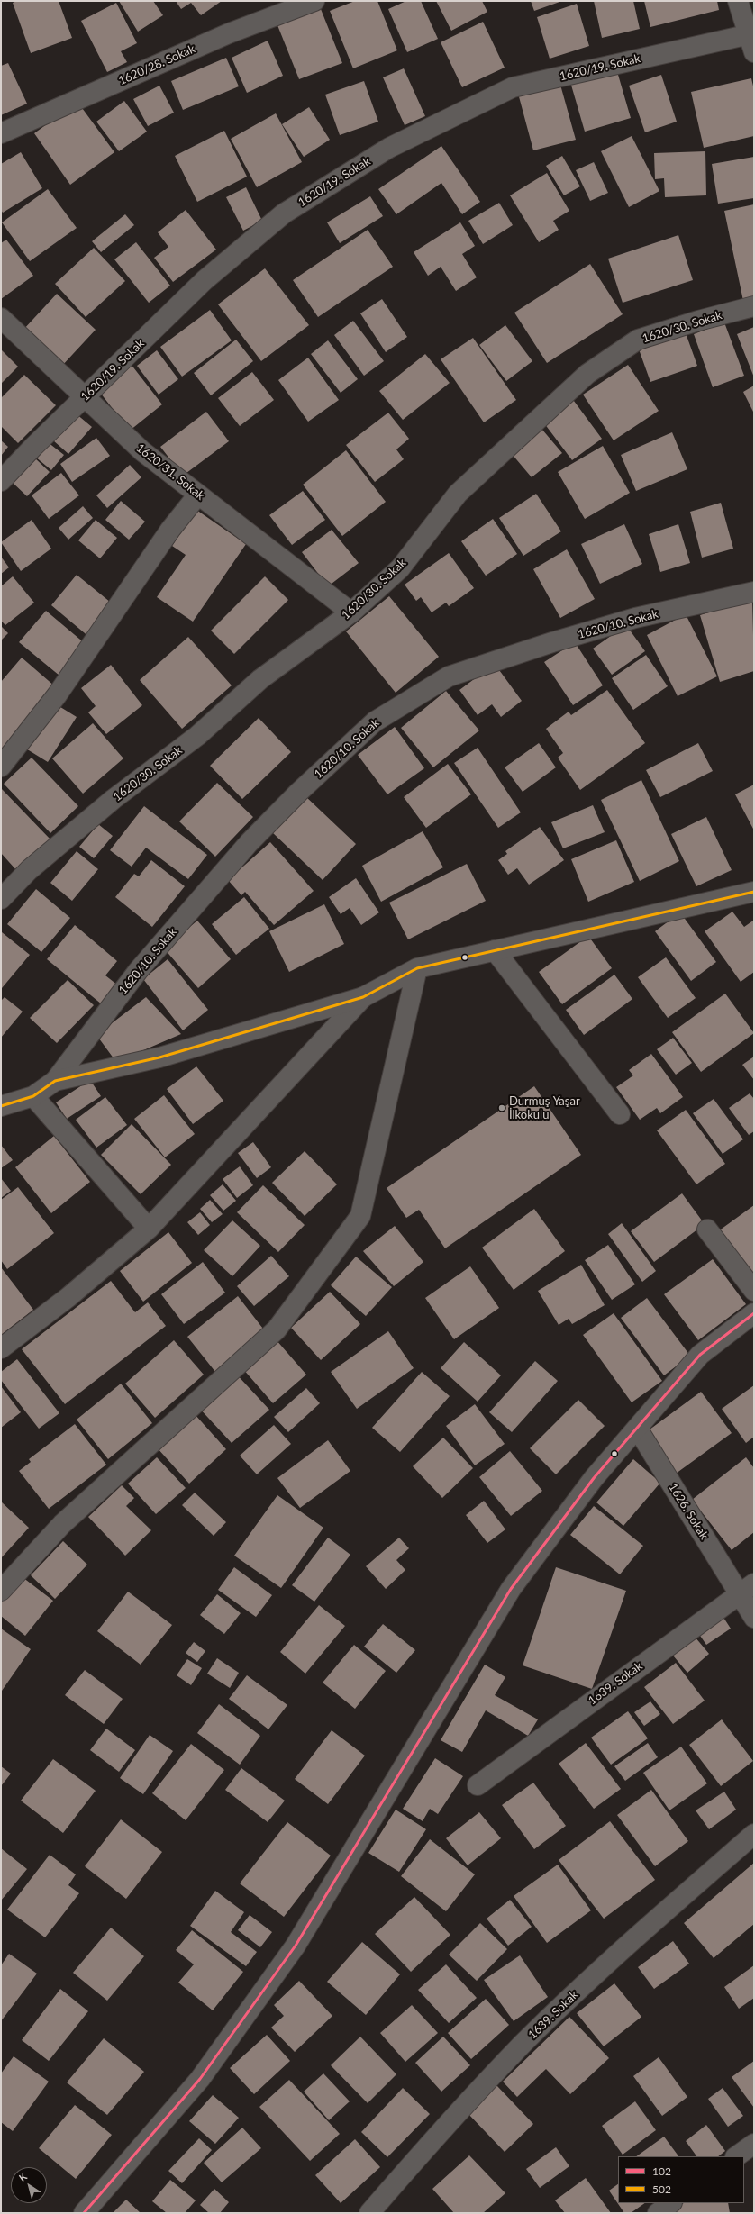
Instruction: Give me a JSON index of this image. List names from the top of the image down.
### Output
{
  "streets": {
    "street": [
      "1620/28. Sokak",
      "1620/19. Sokak",
      "1620/30. Sokak",
      "1620/31. Sokak",
      "1620/10. Sokak",
      "1626. Sokak",
      "1639. Sokak"
    ]
  },
  "crossings": [
    ["1620/19. Sokak", "1620/31. Sokak"],
    ["1620/30. Sokak", "1620/31. Sokak"],
    ["1626. Sokak", "1639. Sokak"]
  ],
  "places": ["Durmuş Yaşar İlkokulu"],
  "lines": ["transit line 502", "transit line 102"],
  "legend": ["102", "502"],
  "north": "top left"
}
